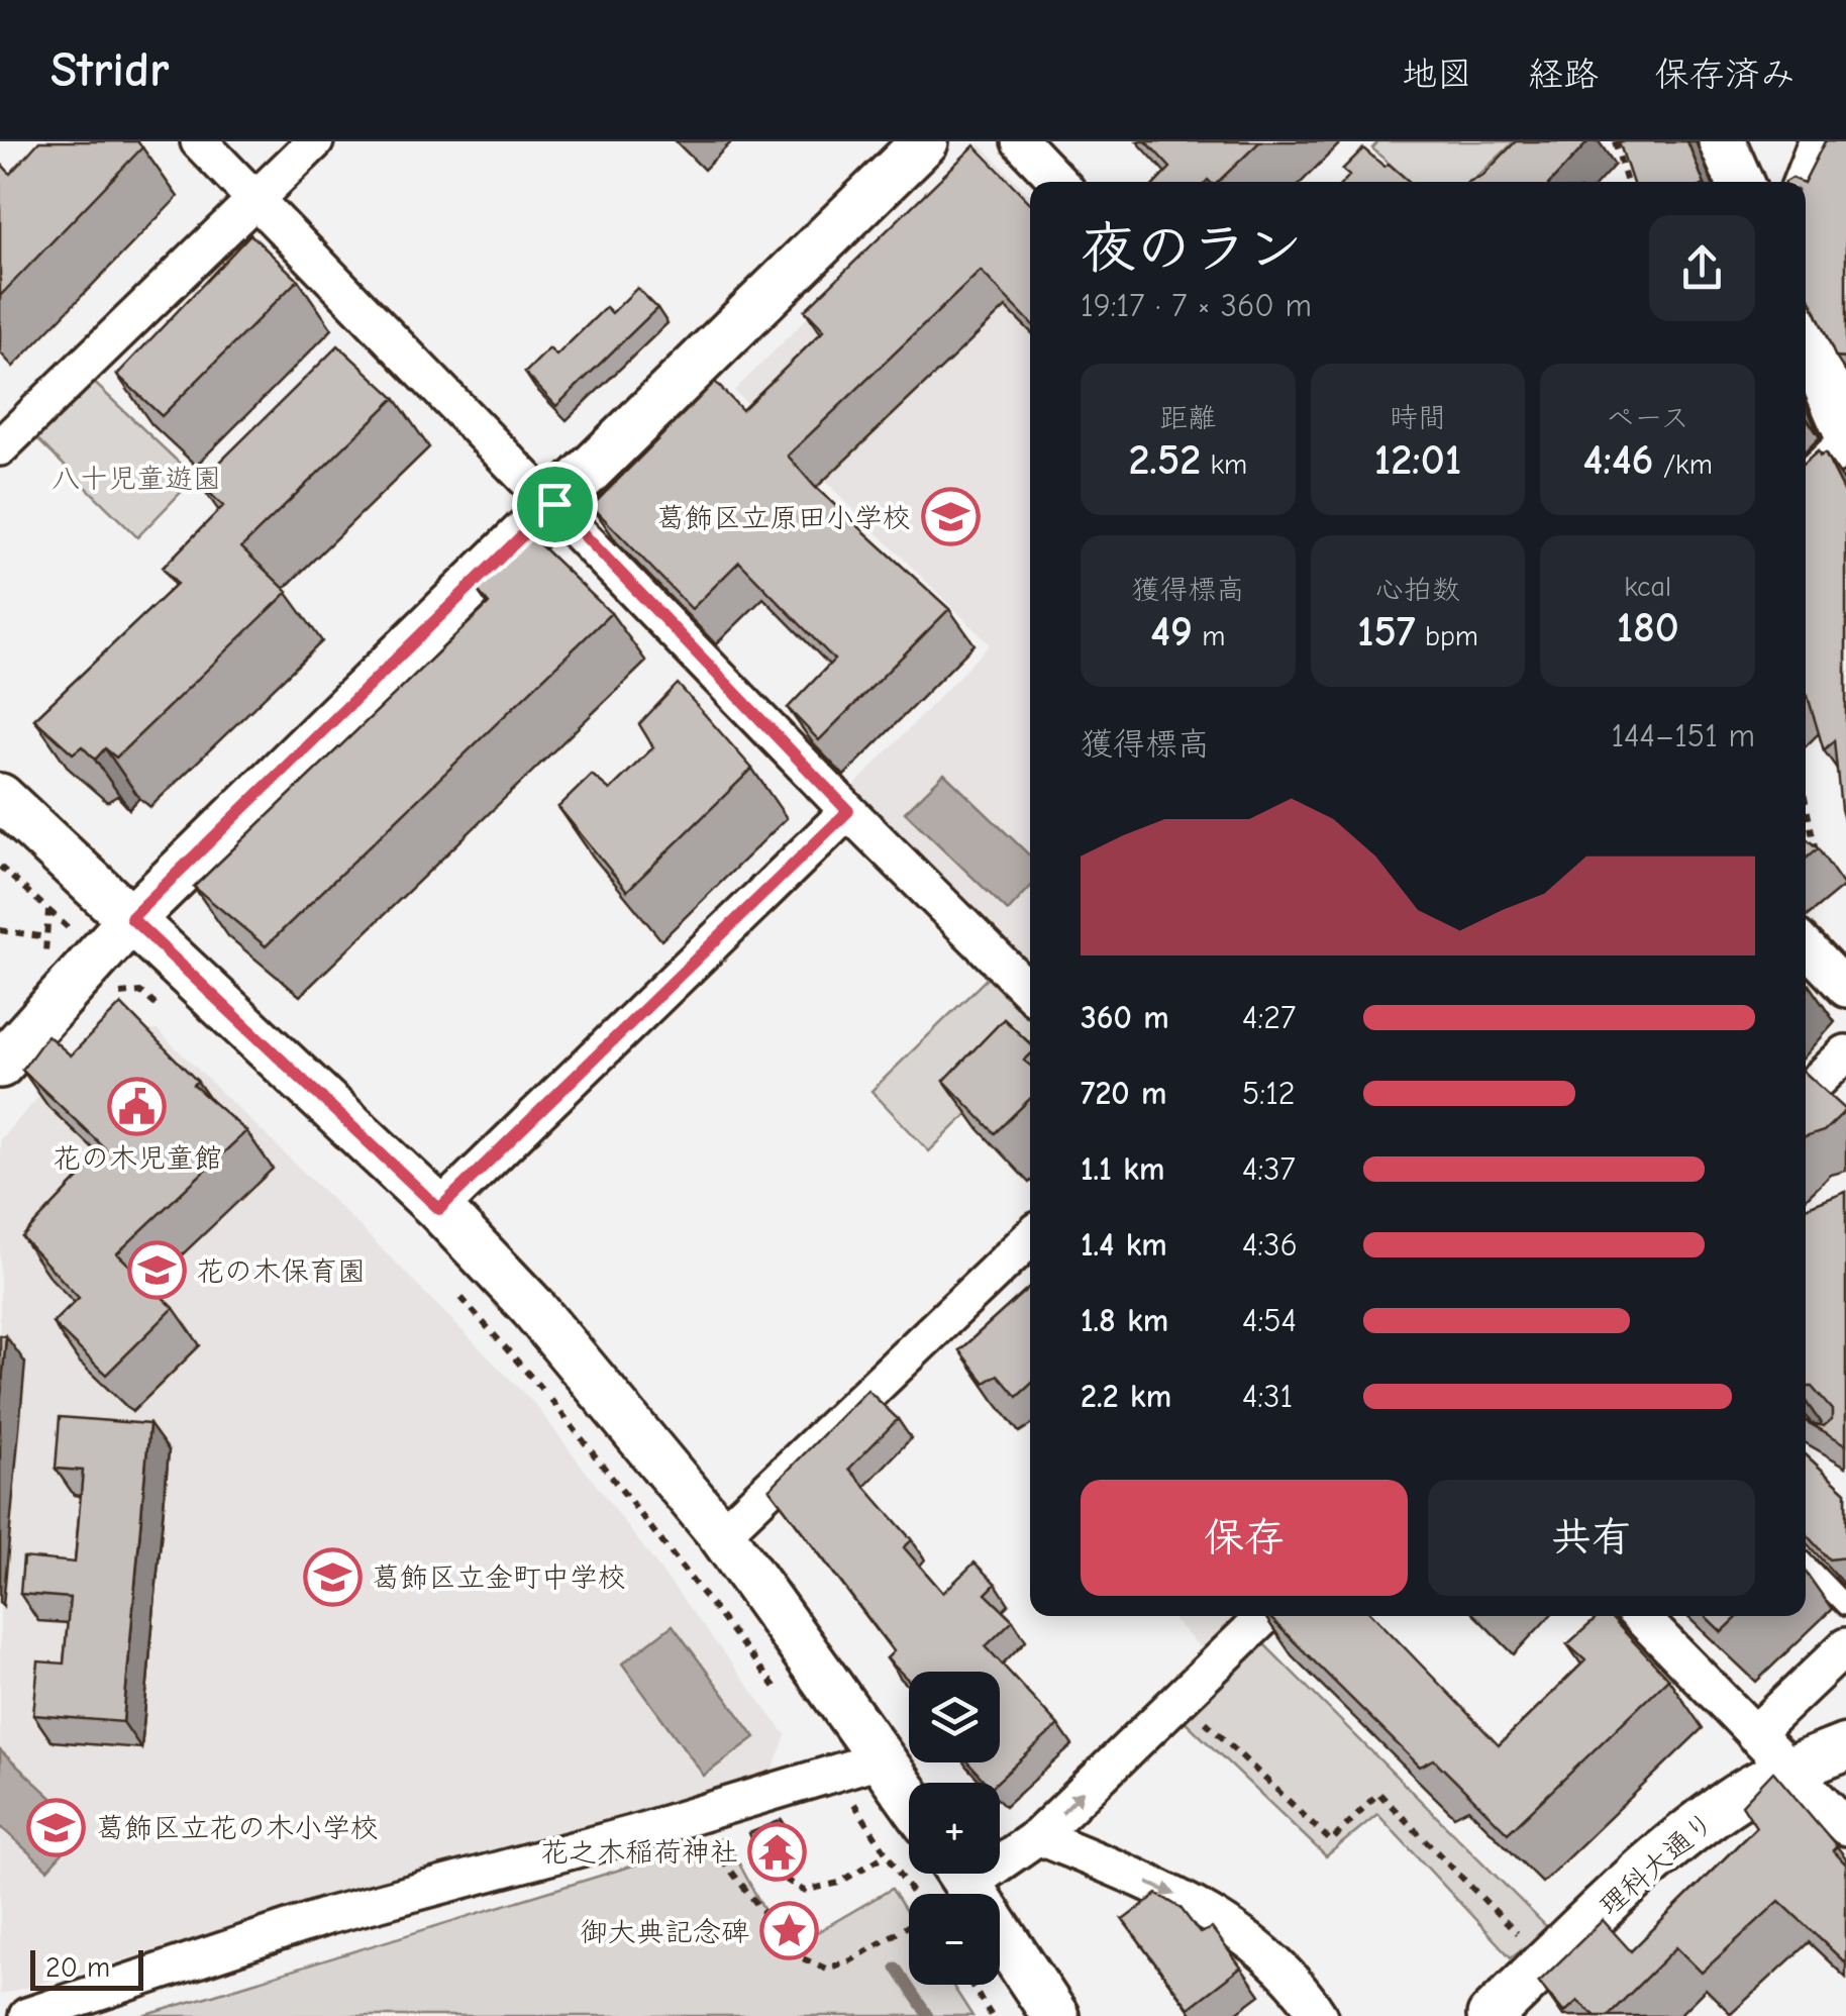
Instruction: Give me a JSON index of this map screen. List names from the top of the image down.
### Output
{
  "streets": {
    "street": ["理科大通り"]
  },
  "parks": ["八十児童遊園"],
  "places": {
    "school or university": [
      "葛飾区立原田小学校",
      "花の木保育園",
      "葛飾区立金町中学校",
      "葛飾区立花の木小学校"
    ],
    "public building": ["花の木児童館"],
    "temple": ["花之木稲荷神社"],
    "place": ["御大典記念碑"]
  },
  "scale_bar": "20 m",
  "page": {
    "header": "Stridr",
    "nav": ["地図", "経路", "保存済み"],
    "heading": ["夜のラン", "19:17 · 7 × 360 m"],
    "stats": [
      ["距離", "2.52 km"],
      ["時間", "12:01"],
      ["ペース", "4:46 /km"],
      ["獲得標高", "49 m"],
      ["心拍数", "157 bpm"],
      ["kcal", "180"]
    ],
    "chart": ["獲得標高", "144–151 m"],
    "list": [
      {
        "name": "360 m",
        "note": "4:27"
      },
      {
        "name": "720 m",
        "note": "5:12"
      },
      {
        "name": "1.1 km",
        "note": "4:37"
      },
      {
        "name": "1.4 km",
        "note": "4:36"
      },
      {
        "name": "1.8 km",
        "note": "4:54"
      },
      {
        "name": "2.2 km",
        "note": "4:31"
      }
    ],
    "buttons": ["保存", "共有"],
    "map_buttons": ["+", "−"],
    "scale": "20 m"
  }
}
